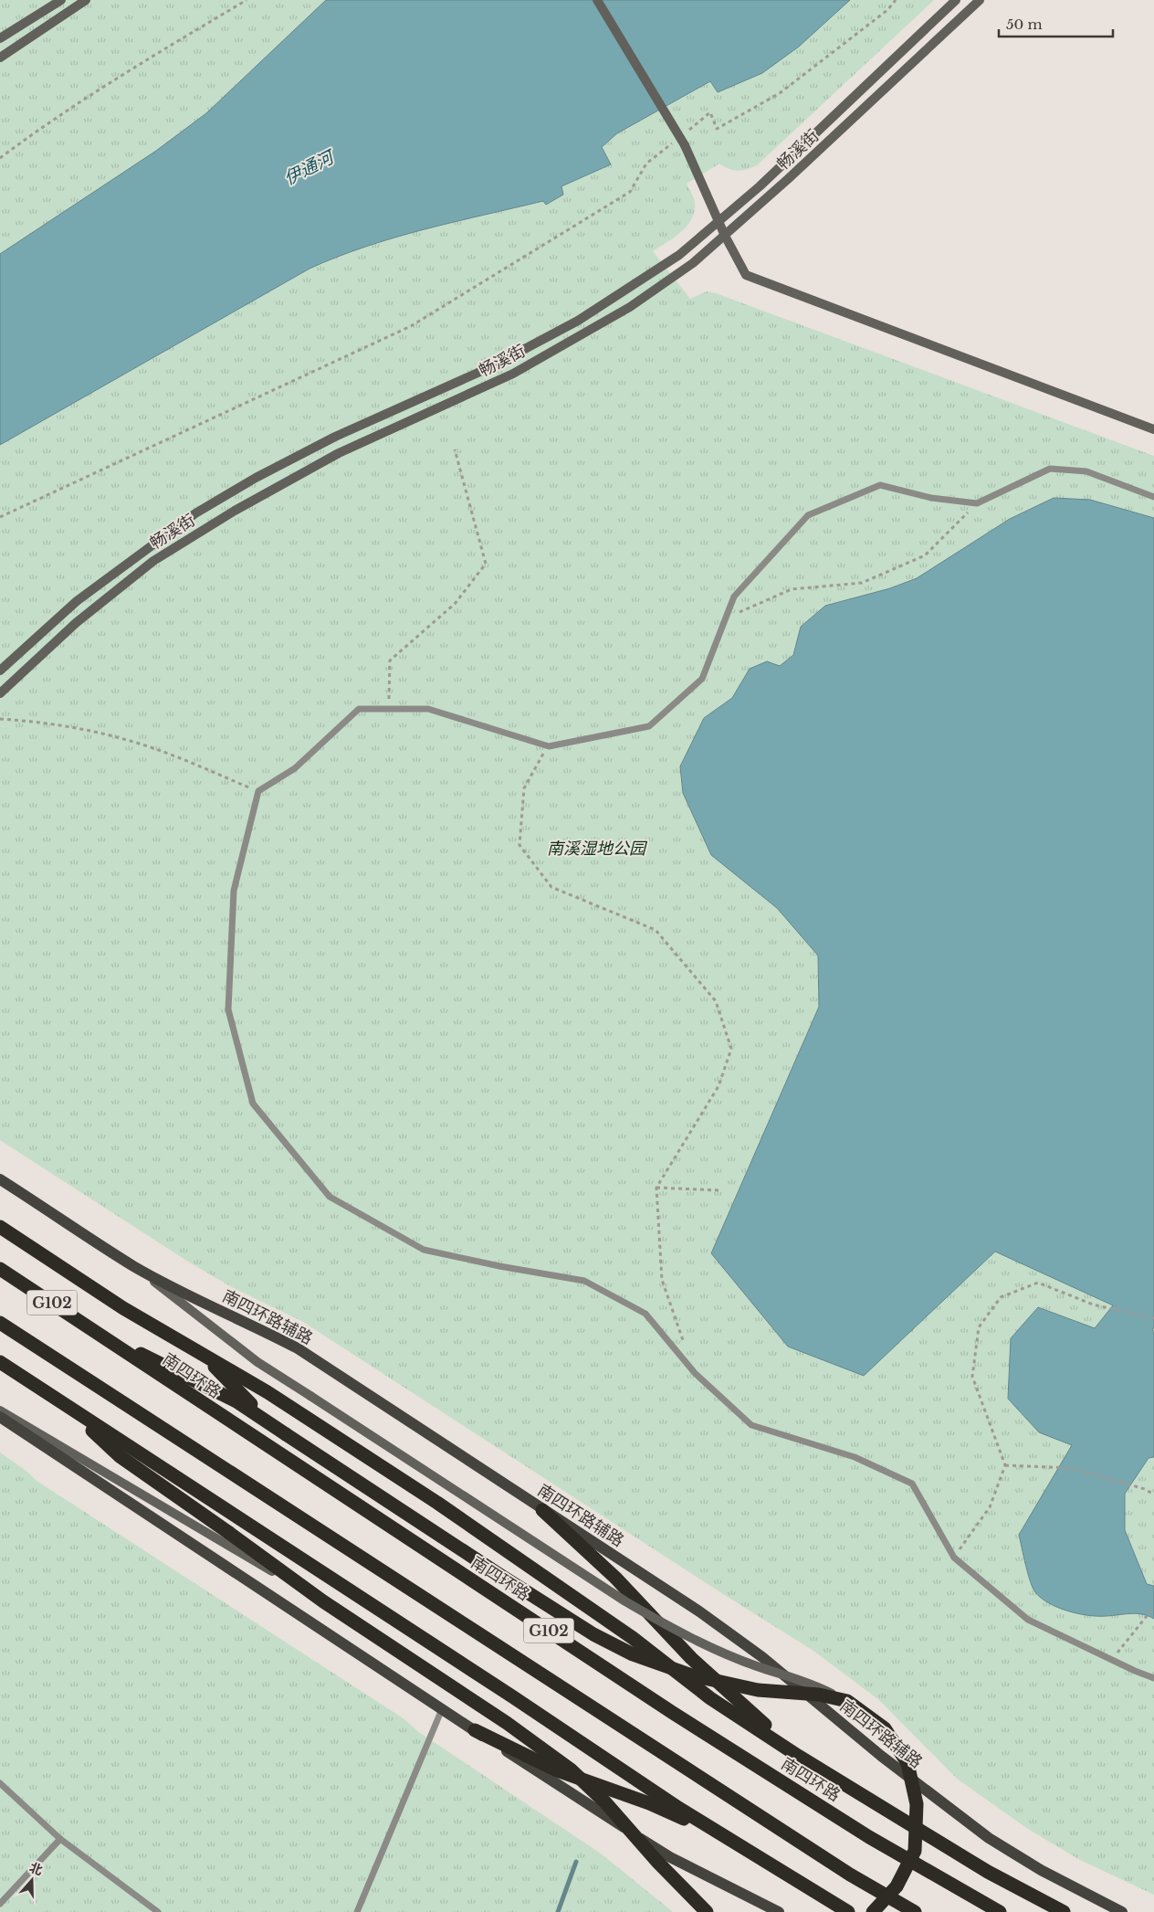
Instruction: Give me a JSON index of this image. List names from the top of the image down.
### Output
{
  "streets": {
    "highway": ["G102", "南四环路"],
    "main road": ["畅溪街", "南四环路辅路"]
  },
  "crossings": [
    ["G102", "南四环路"]
  ],
  "water": ["伊通河"],
  "parks": ["南溪湿地公园"],
  "scale_bar": "50 m",
  "north": "top"
}
